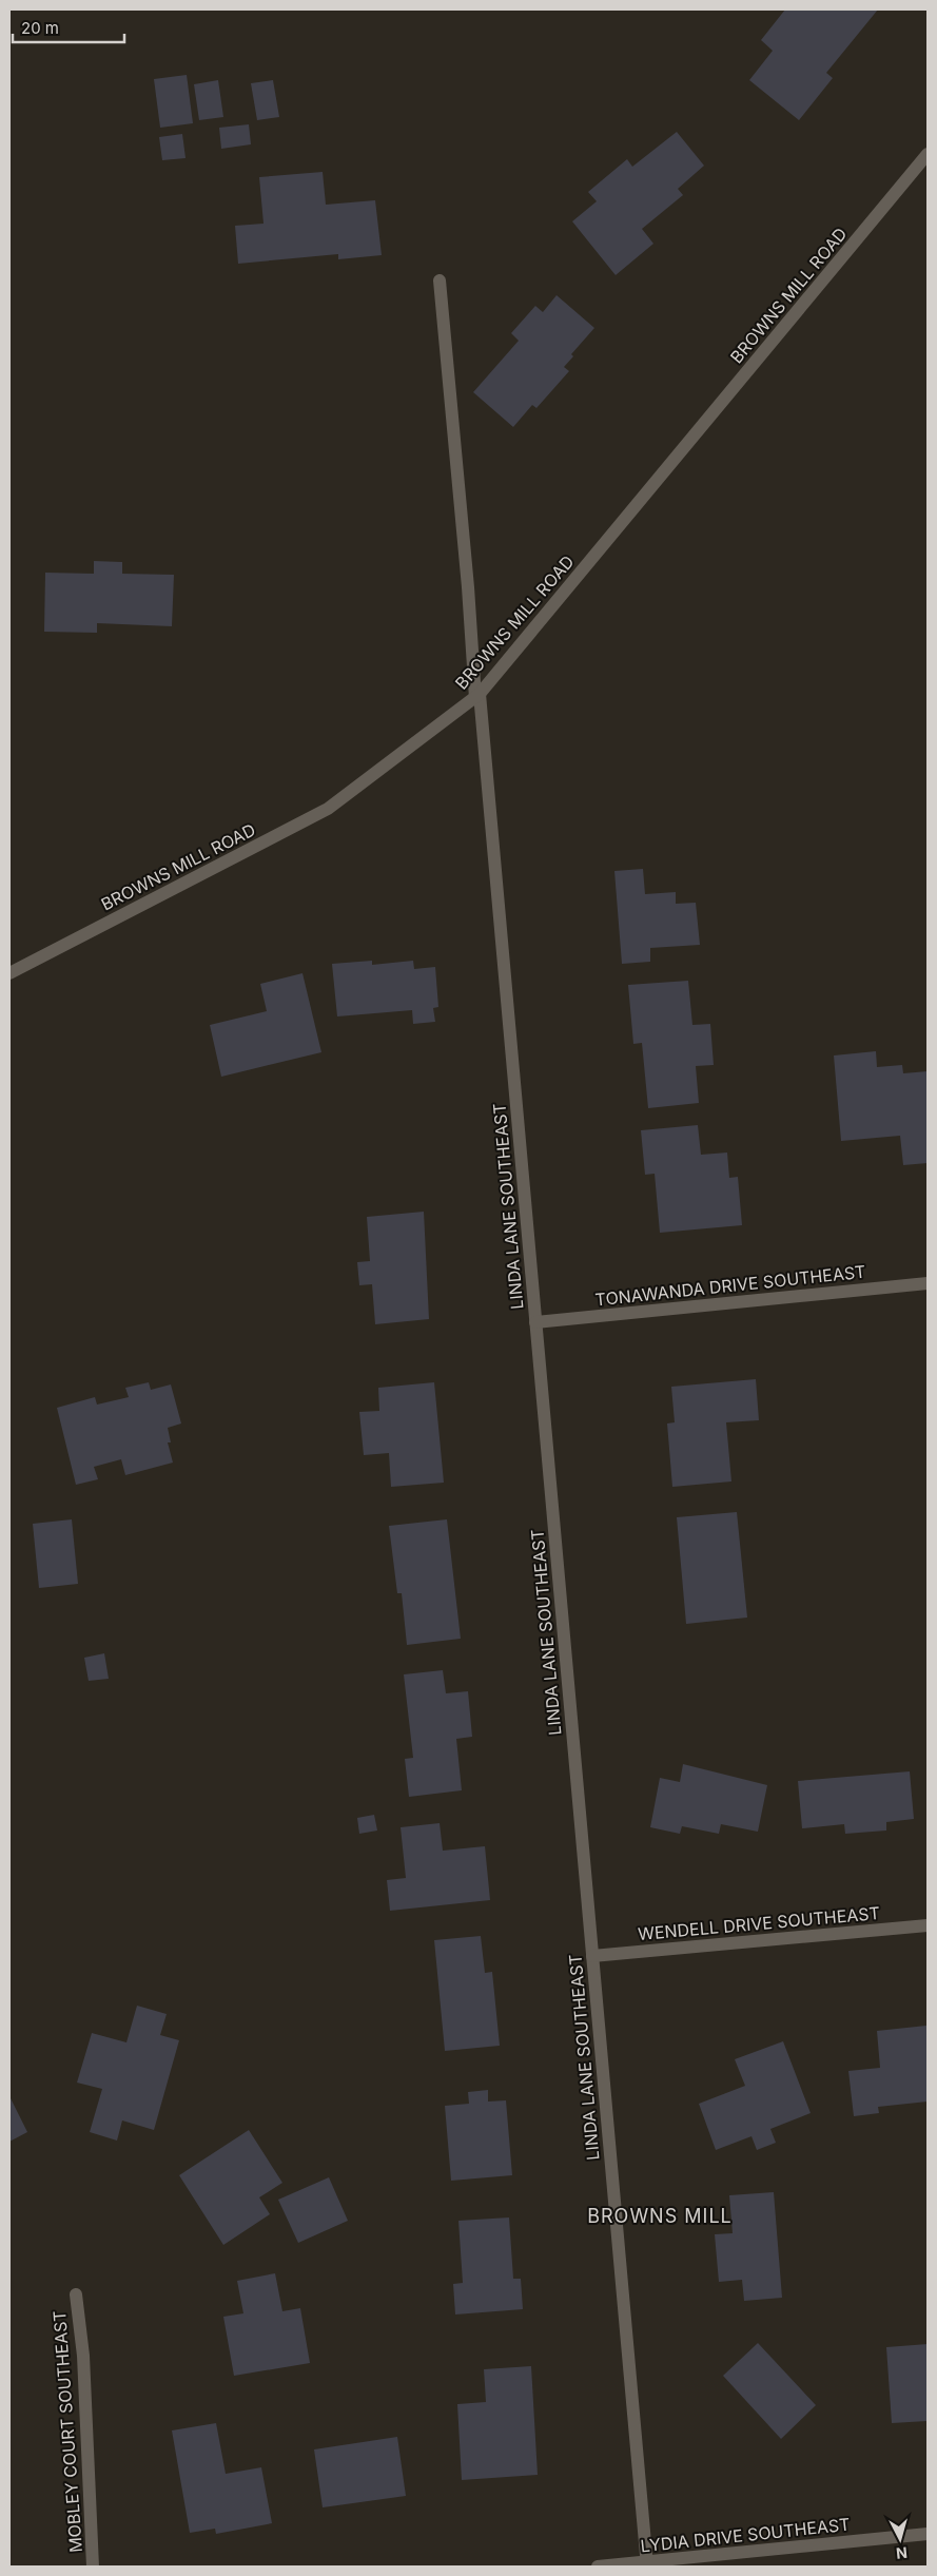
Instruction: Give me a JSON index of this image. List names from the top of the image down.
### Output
{
  "streets": {
    "street": [
      "BROWNS MILL ROAD",
      "LINDA LANE SOUTHEAST",
      "TONAWANDA DRIVE SOUTHEAST",
      "WENDELL DRIVE SOUTHEAST",
      "MOBLEY COURT SOUTHEAST",
      "LYDIA DRIVE SOUTHEAST"
    ]
  },
  "crossings": [
    ["BROWNS MILL ROAD", "LINDA LANE SOUTHEAST"],
    ["LINDA LANE SOUTHEAST", "TONAWANDA DRIVE SOUTHEAST"],
    ["LINDA LANE SOUTHEAST", "WENDELL DRIVE SOUTHEAST"],
    ["LINDA LANE SOUTHEAST", "LYDIA DRIVE SOUTHEAST"]
  ],
  "districts": ["BROWNS MILL"],
  "scale_bar": "20 m",
  "north": "bottom"
}
